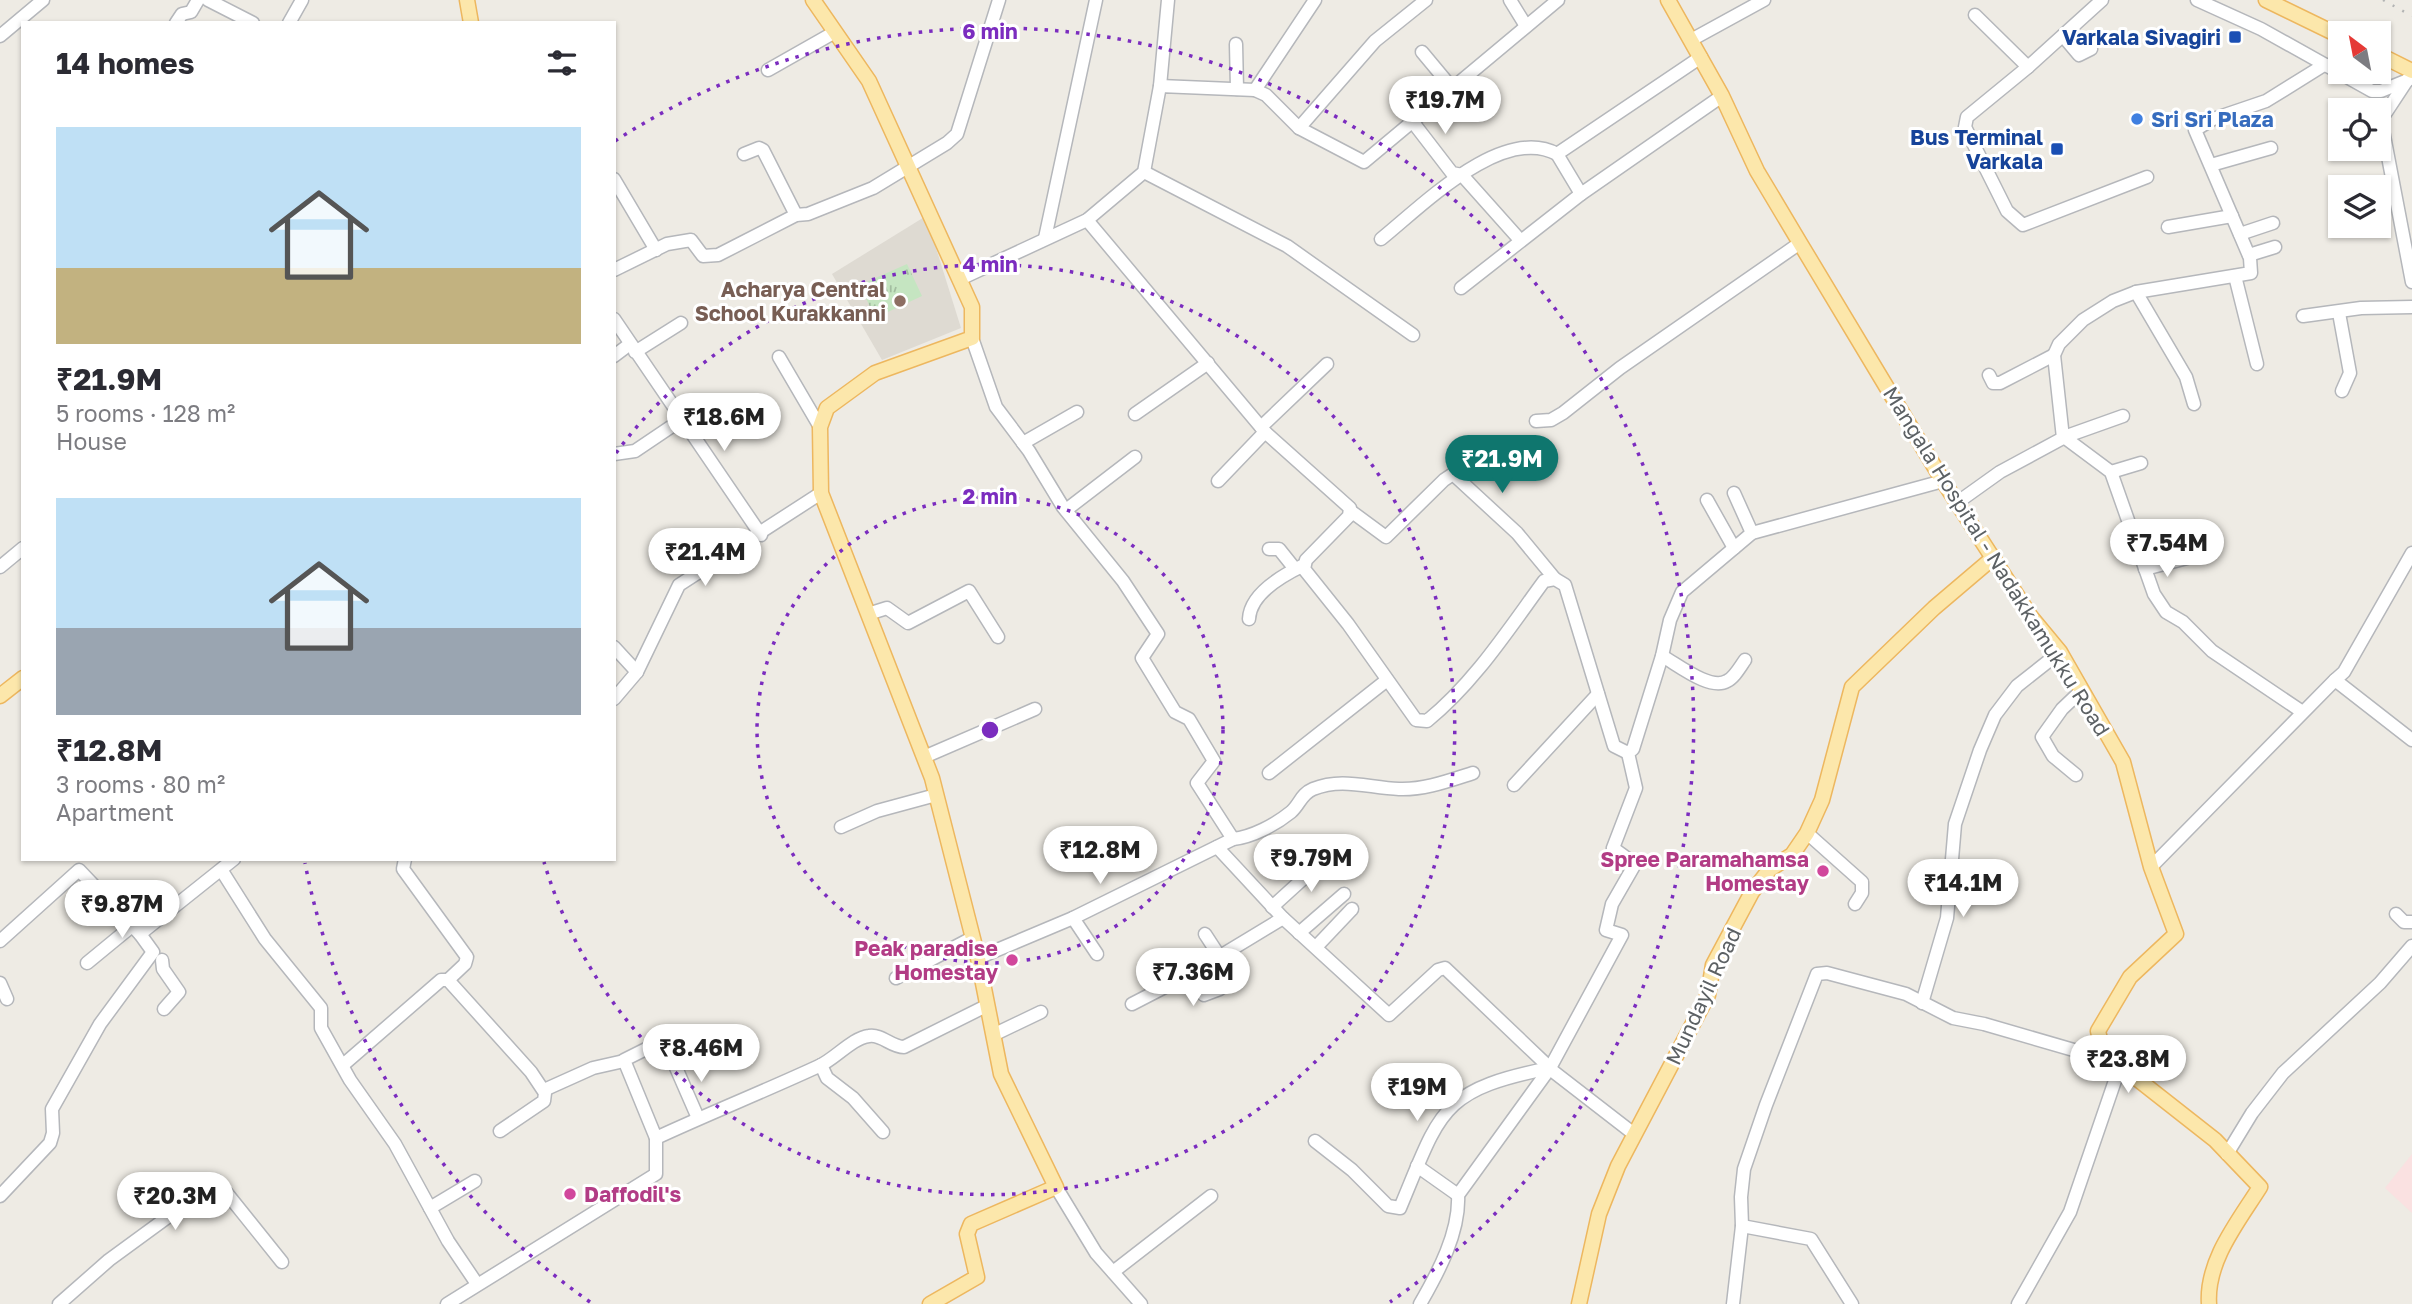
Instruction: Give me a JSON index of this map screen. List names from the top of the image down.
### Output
{
  "streets": {
    "main road": ["Mangala Hospital - Nadakkamukku Road", "Mundayil Road"]
  },
  "crossings": [
    ["Mangala Hospital - Nadakkamukku Road", "Mundayil Road"]
  ],
  "places": {
    "transit": ["Varkala Sivagiri", "Bus Terminal Varkala"],
    "other": [
      "Sri Sri Plaza",
      "Acharya Central School Kurakkanni",
      "Spree Paramahamsa Homestay",
      "Peak paradise Homestay",
      "Daffodil's"
    ]
  },
  "north": "top left",
  "page": {
    "heading": "14 homes",
    "price": [
      "₹19.7M",
      "₹18.6M",
      "₹21.9M",
      "₹7.54M",
      "₹21.4M",
      "₹12.8M",
      "₹9.79M",
      "₹14.1M",
      "₹9.87M",
      "₹7.36M",
      "₹8.46M",
      "₹23.8M",
      "₹19M",
      "₹20.3M"
    ],
    "list": [
      {
        "name": "₹21.9M",
        "note": "5 rooms · 128 m² · House"
      },
      {
        "name": "₹12.8M",
        "note": "3 rooms · 80 m² · Apartment"
      }
    ]
  },
  "rings": ["6 min", "4 min", "2 min"]
}
